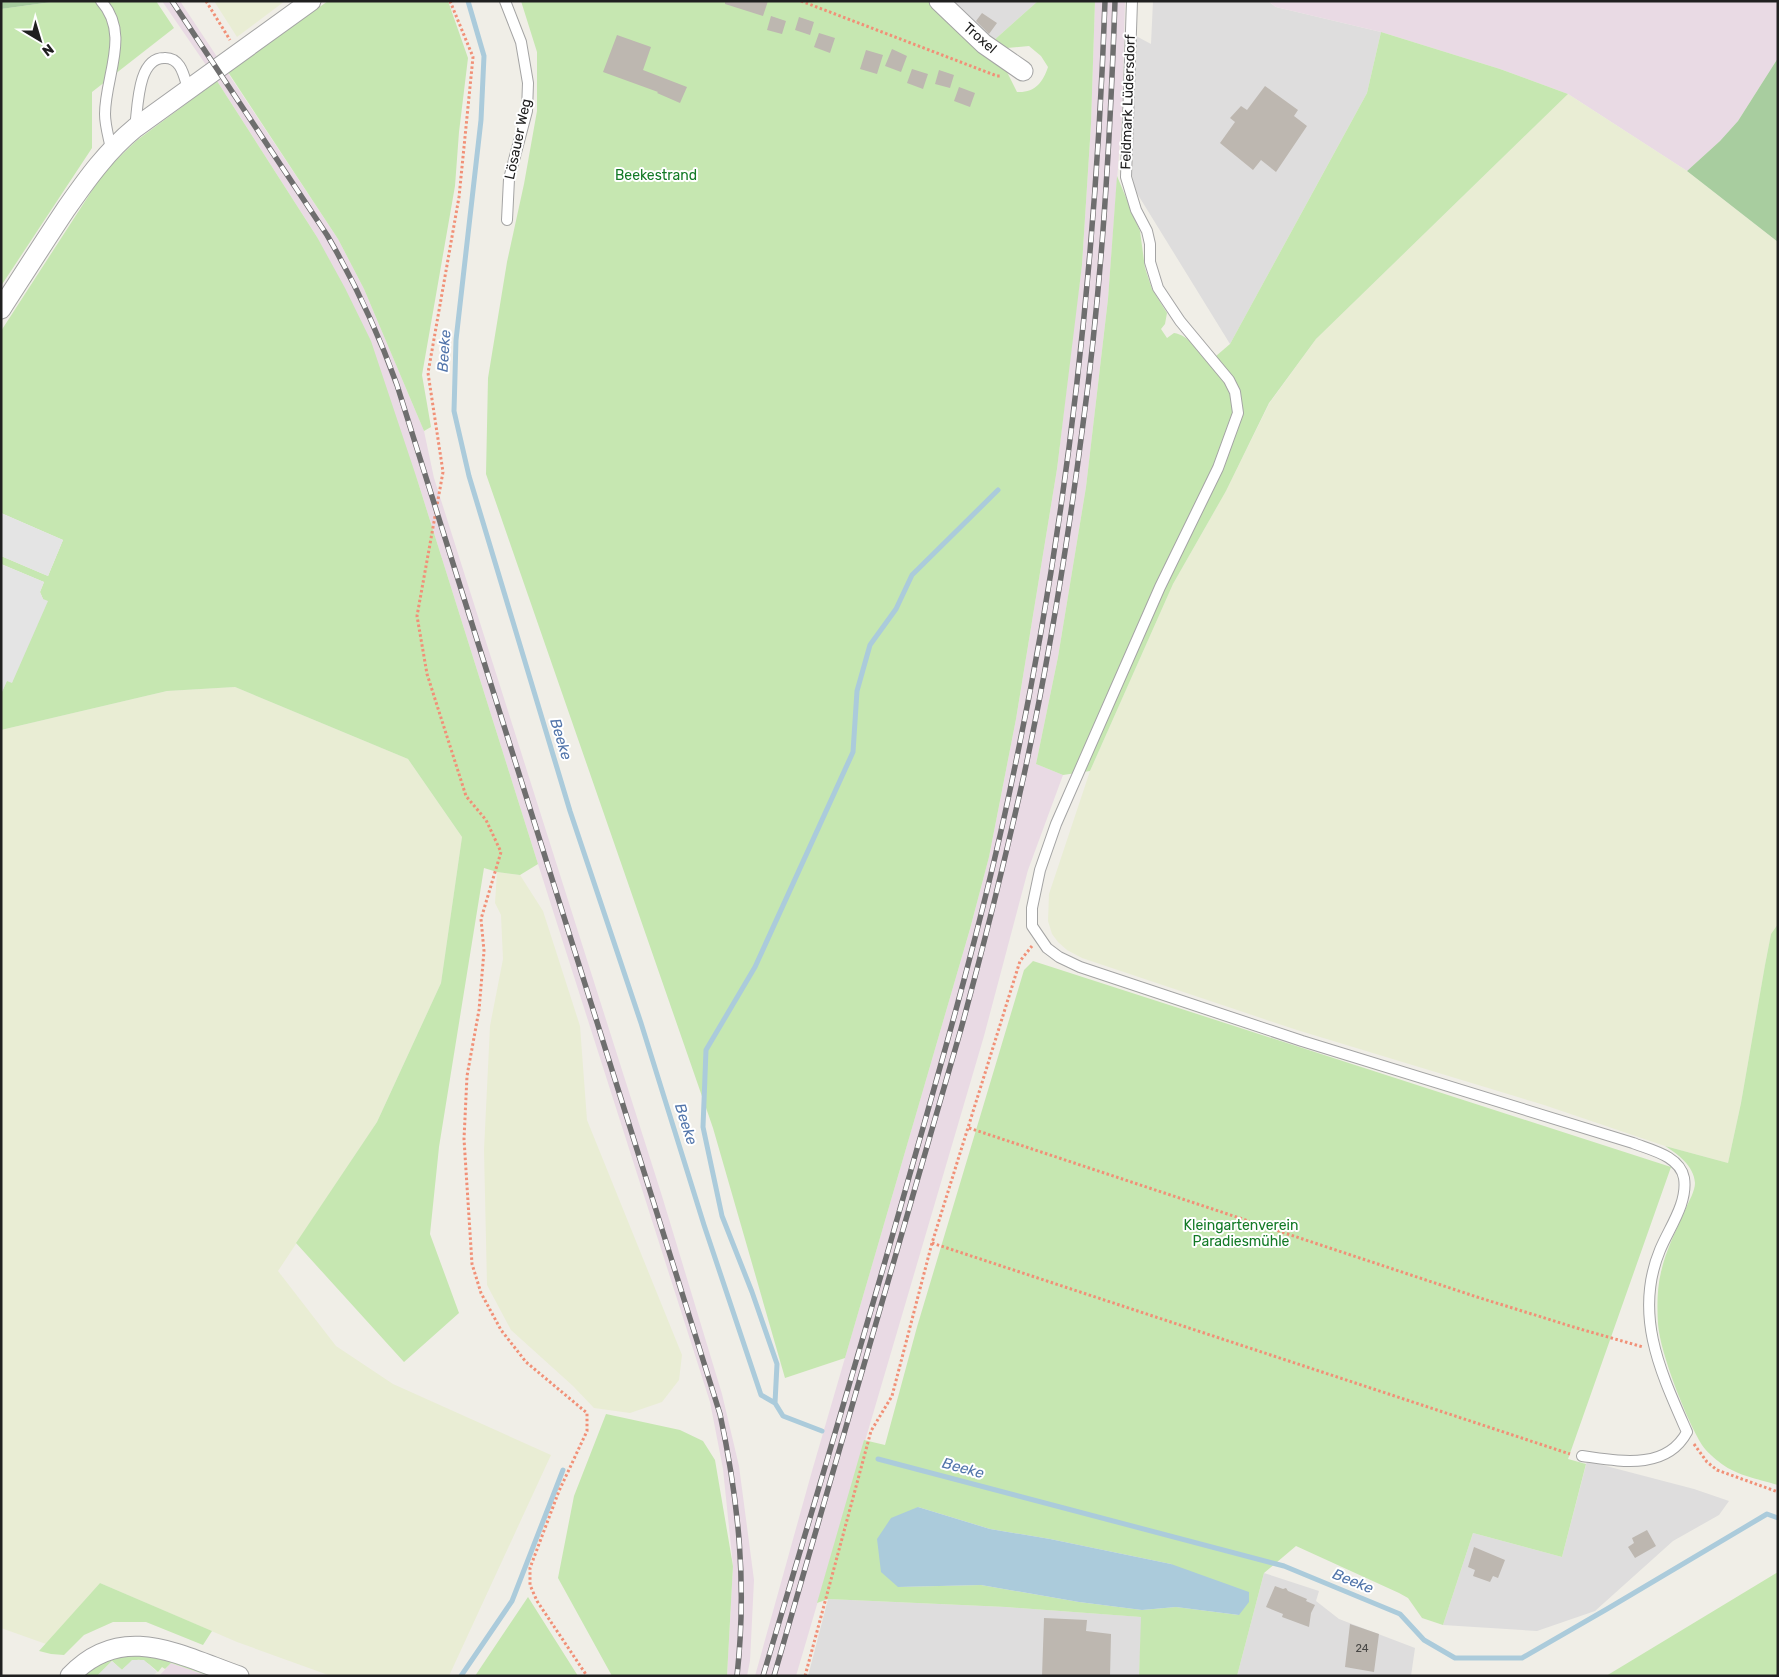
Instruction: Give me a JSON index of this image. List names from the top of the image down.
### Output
{
  "streets": {
    "street": ["Troxel"],
    "lane": ["Feldmark Lüdersdorf", "Lösauer Weg"]
  },
  "water": ["Beeke"],
  "parks": ["Beekestrand", "Kleingartenverein Paradiesmühle"],
  "house_numbers": ["24"],
  "north": "bottom right"
}
